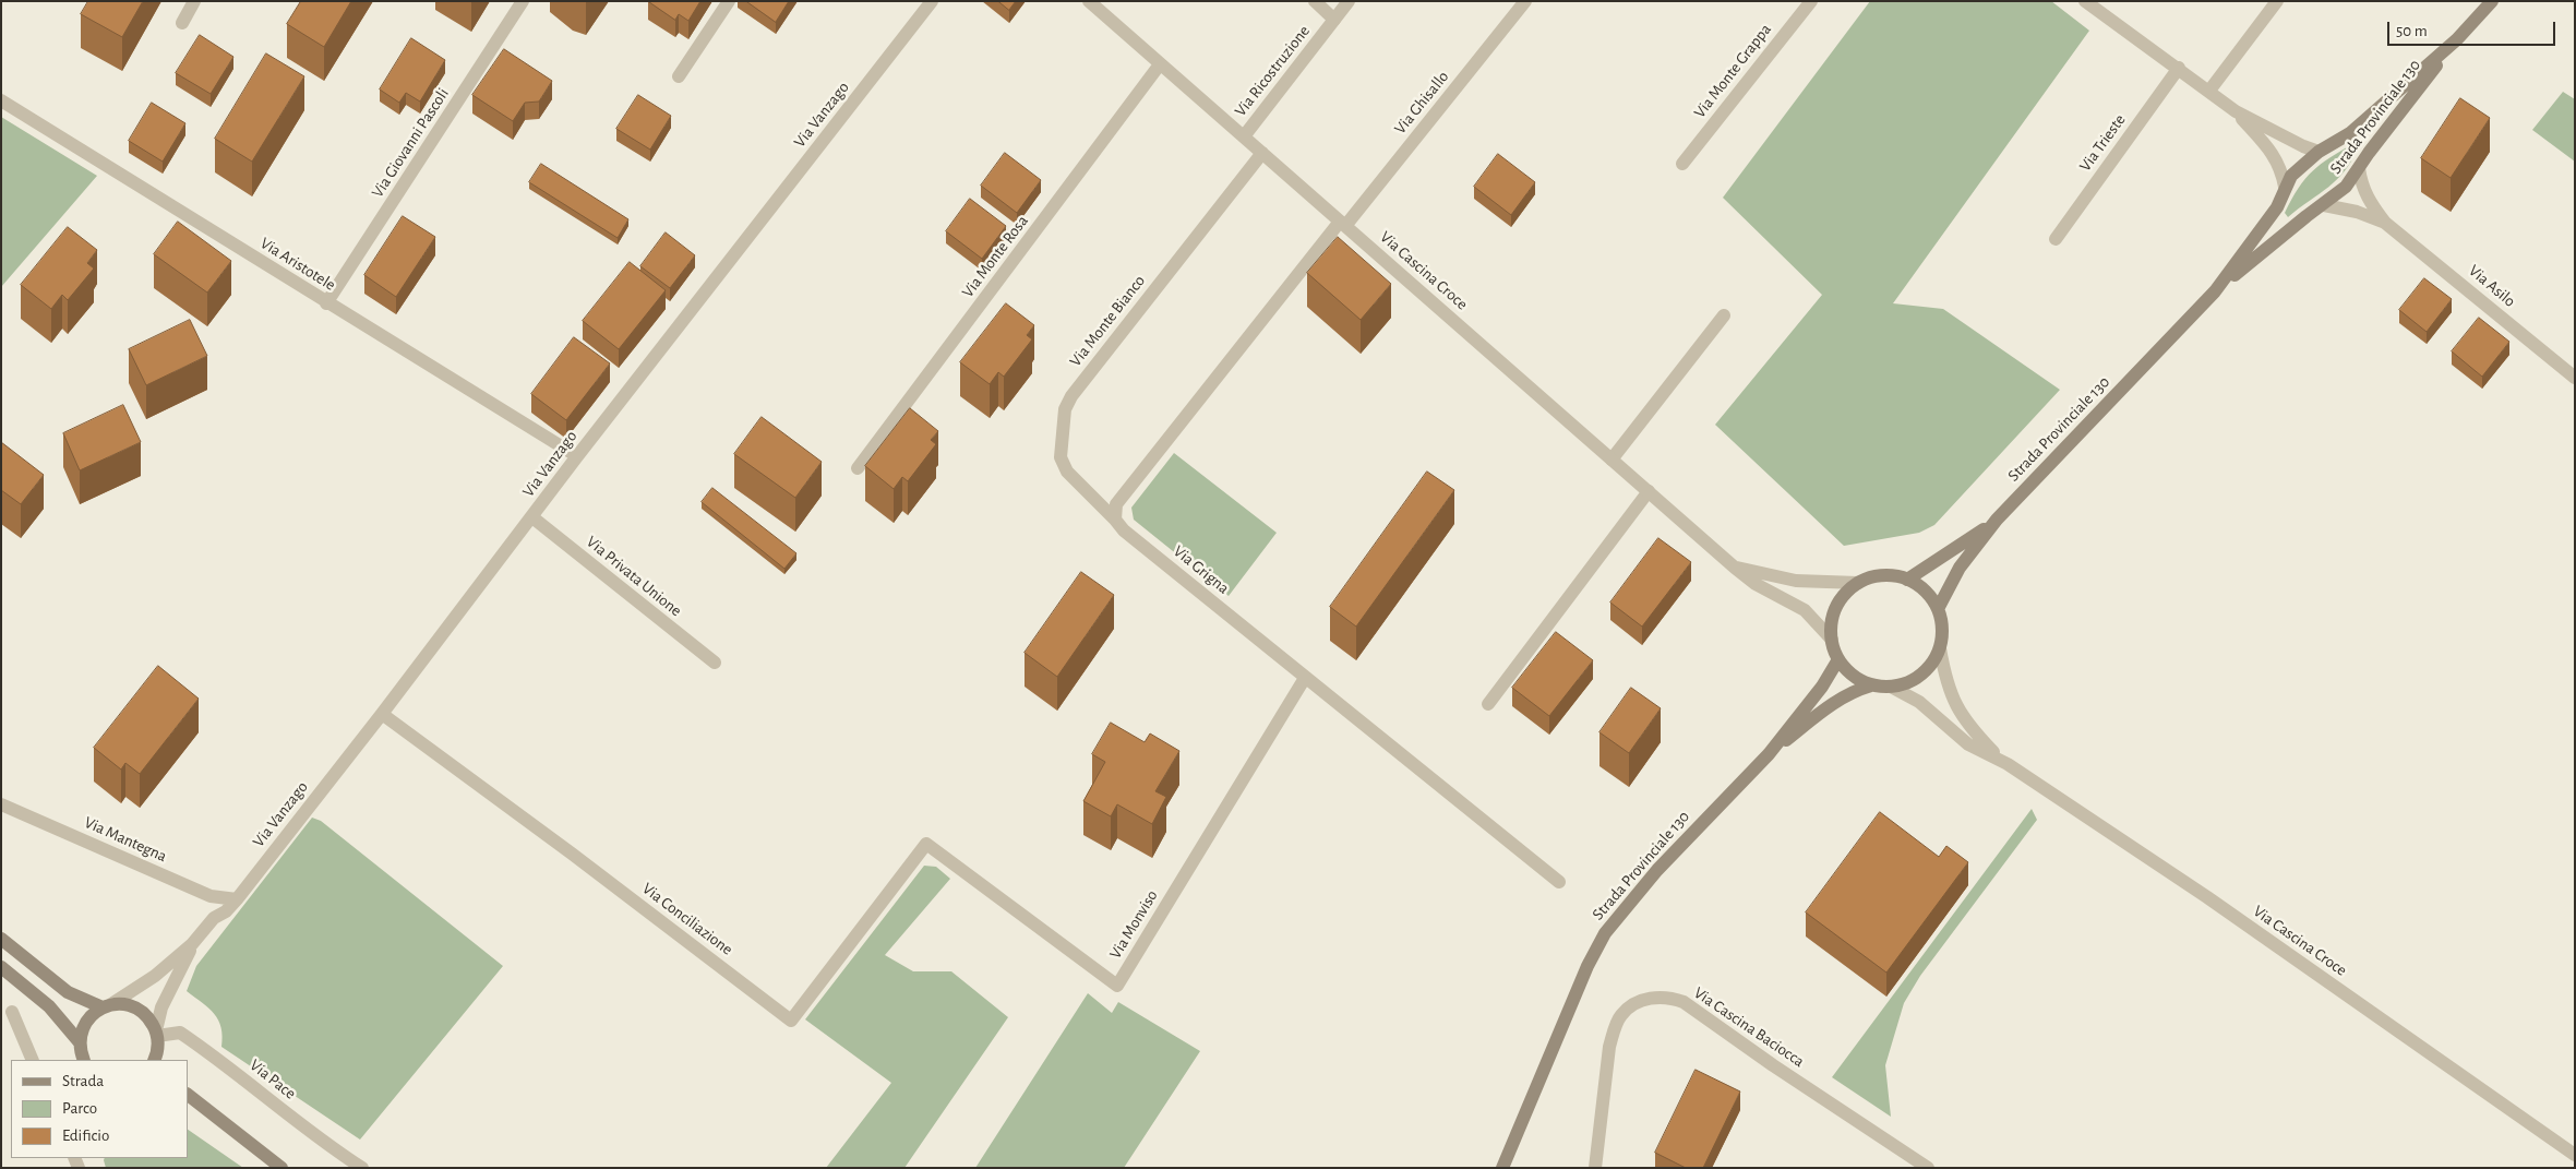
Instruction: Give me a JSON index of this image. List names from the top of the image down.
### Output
{
  "streets": {
    "street": [
      "Via Ricostruzione",
      "Via Monte Grappa",
      "Via Ghisallo",
      "Via Vanzago",
      "Strada Provinciale 130",
      "Via Giovanni Pascoli",
      "Via Trieste",
      "Via Monte Rosa",
      "Via Aristotele",
      "Via Cascina Croce",
      "Via Asilo",
      "Via Monte Bianco",
      "Via Grigna",
      "Via Privata Unione",
      "Via Mantegna",
      "Via Conciliazione",
      "Via Monviso",
      "Via Cascina Baciocca",
      "Via Pace"
    ]
  },
  "crossings": [
    ["Via Ricostruzione", "Via Cascina Croce"],
    ["Via Ghisallo", "Via Cascina Croce"],
    ["Via Vanzago", "Via Aristotele"],
    ["Via Vanzago", "Via Privata Unione"],
    ["Via Vanzago", "Via Mantegna"],
    ["Via Vanzago", "Via Conciliazione"],
    ["Via Vanzago", "Via Pace"],
    ["Strada Provinciale 130", "Via Cascina Croce"],
    ["Strada Provinciale 130", "Via Asilo"],
    ["Via Giovanni Pascoli", "Via Aristotele"],
    ["Via Monte Rosa", "Via Cascina Croce"],
    ["Via Cascina Croce", "Via Monte Bianco"],
    ["Via Monte Bianco", "Via Grigna"],
    ["Via Grigna", "Via Monviso"],
    ["Via Conciliazione", "Via Monviso"]
  ],
  "legend": ["Strada", "Parco", "Edificio"],
  "scale_bar": "50 m"
}
